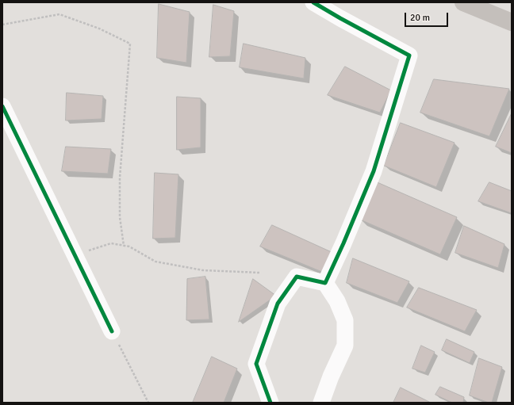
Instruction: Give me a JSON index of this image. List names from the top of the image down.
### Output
{
  "scale_bar": "20 m"
}
